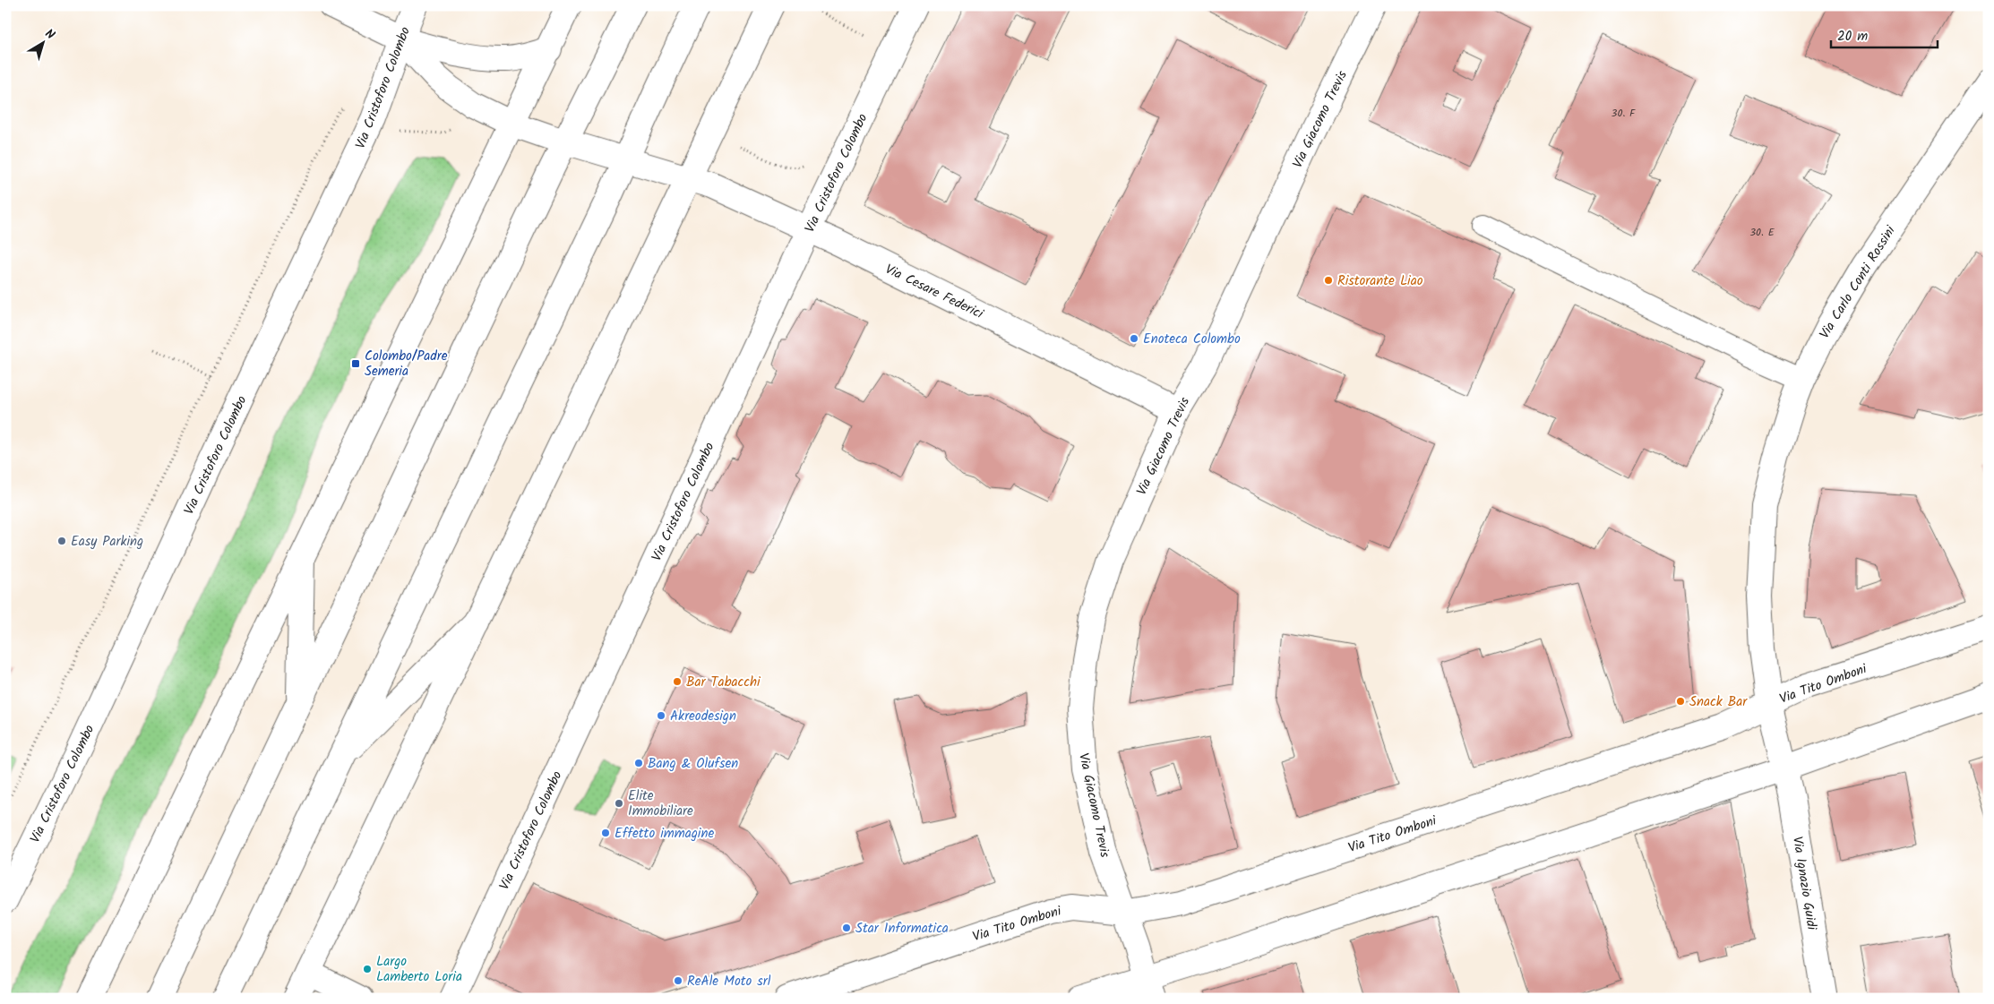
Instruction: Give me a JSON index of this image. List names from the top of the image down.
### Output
{
  "streets": {
    "street": [
      "Via Cristoforo Colombo",
      "Via Giacomo Trevis",
      "Via Carlo Conti Rossini",
      "Via Cesare Federici",
      "Via Tito Omboni",
      "Via Ignazio Guidi"
    ]
  },
  "crossings": [
    ["Via Cristoforo Colombo", "Via Cesare Federici"],
    ["Via Giacomo Trevis", "Via Cesare Federici"],
    ["Via Giacomo Trevis", "Via Tito Omboni"],
    ["Via Carlo Conti Rossini", "Via Tito Omboni"],
    ["Via Carlo Conti Rossini", "Via Ignazio Guidi"]
  ],
  "places": {
    "other": [
      "Ristorante Liao",
      "Enoteca Colombo",
      "Easy Parking",
      "Bar Tabacchi",
      "Snack Bar",
      "Akreodesign",
      "Bang & Olufsen",
      "Elite Immobiliare",
      "Effetto immagine",
      "Star Informatica",
      "Largo Lamberto Loria",
      "ReAle Moto srl"
    ],
    "transit": ["Colombo/Padre Semeria"]
  },
  "house_numbers": ["30. F", "30. E"],
  "scale_bar": "20 m",
  "north": "top right"
}
